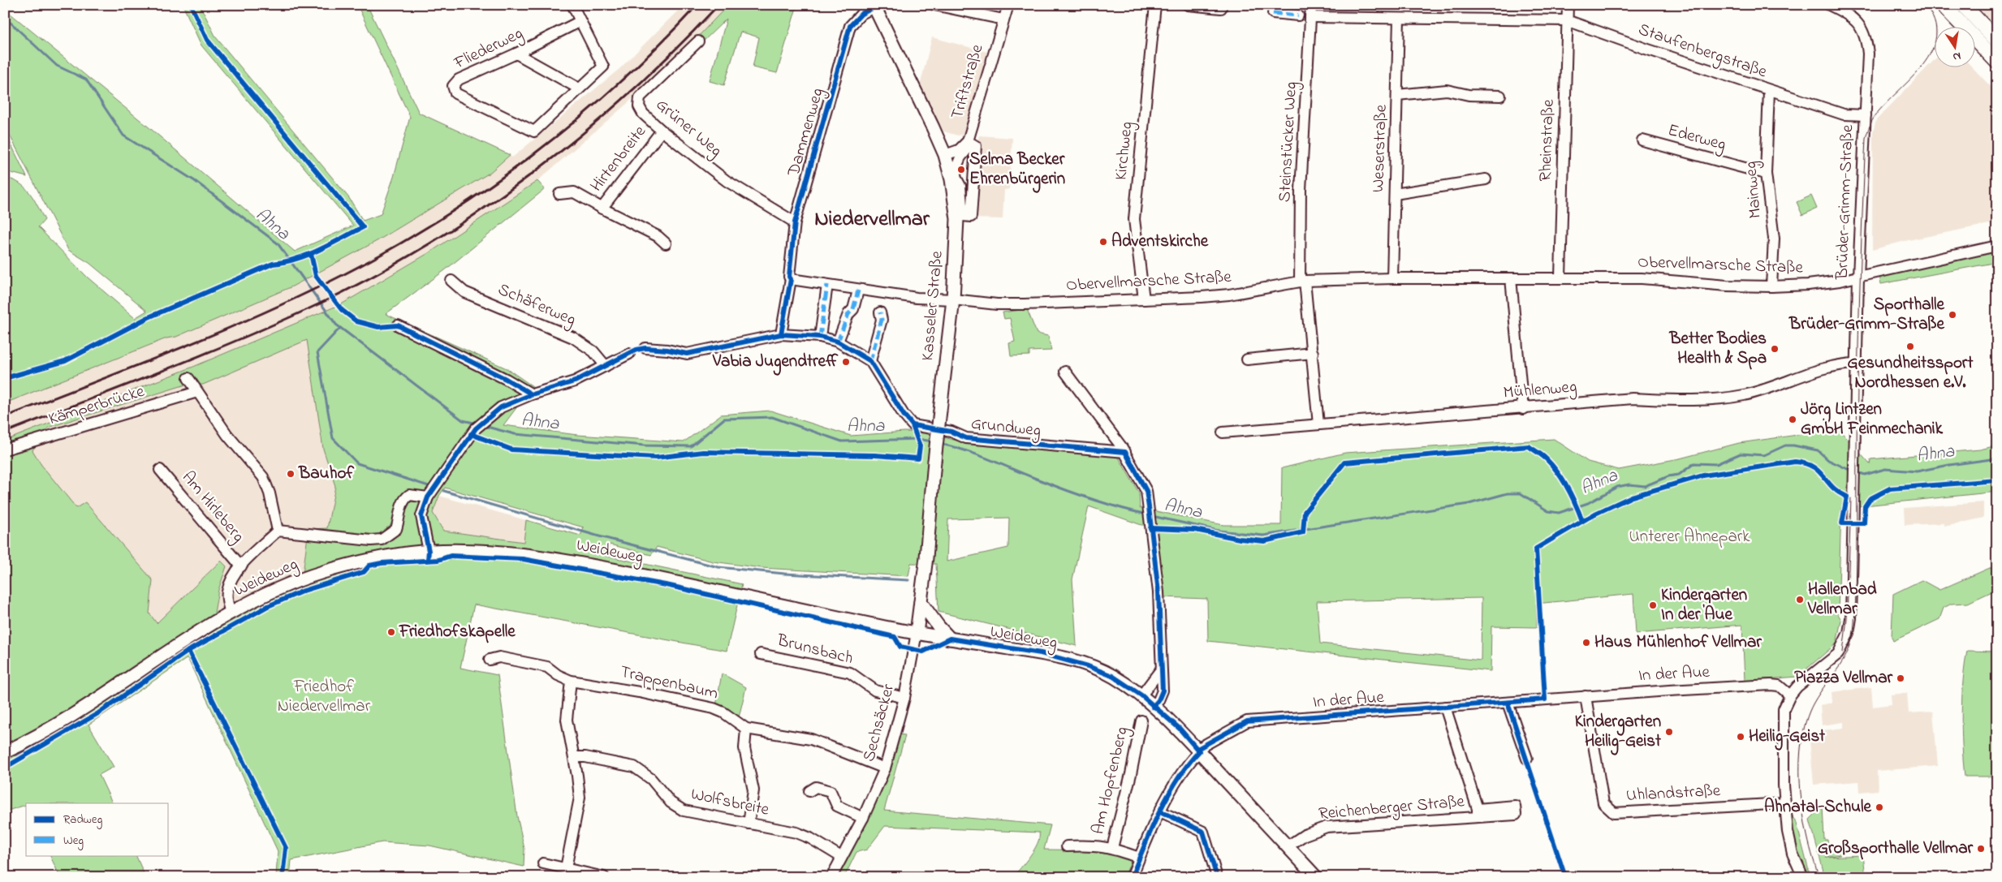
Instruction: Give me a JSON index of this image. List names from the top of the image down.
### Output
{
  "streets": {
    "main road": ["Kasseler Straße", "Weideweg"],
    "street": [
      "Fliederweg",
      "Staufenbergstraße",
      "Triftstraße",
      "Grüner Weg",
      "Dammenweg",
      "Ederweg",
      "Rheinstraße",
      "Steinstücker Weg",
      "Weserstraße",
      "Kirchweg",
      "Hirtenbreite",
      "Mainweg",
      "Brüder-Grimm-Straße",
      "Obervellmarsche Straße",
      "Schäferweg",
      "Mühlenweg",
      "Kämperbrücke",
      "Grundweg",
      "Am Hirleberg",
      "Brunsbach",
      "In der Aue",
      "Trappenbaum",
      "Sechsäcker",
      "Am Hopfenberg",
      "Uhlandstraße",
      "Wolfsbreite",
      "Reichenberger Straße"
    ]
  },
  "crossings": [
    ["Staufenbergstraße", "Rheinstraße"],
    ["Staufenbergstraße", "Steinstücker Weg"],
    ["Staufenbergstraße", "Weserstraße"],
    ["Staufenbergstraße", "Mainweg"],
    ["Staufenbergstraße", "Brüder-Grimm-Straße"],
    ["Triftstraße", "Kasseler Straße"],
    ["Grüner Weg", "Dammenweg"],
    ["Grüner Weg", "Hirtenbreite"],
    ["Dammenweg", "Obervellmarsche Straße"],
    ["Dammenweg", "Kasseler Straße"],
    ["Ederweg", "Mainweg"],
    ["Rheinstraße", "Obervellmarsche Straße"],
    ["Steinstücker Weg", "Obervellmarsche Straße"],
    ["Steinstücker Weg", "Mühlenweg"],
    ["Weserstraße", "Obervellmarsche Straße"],
    ["Kirchweg", "Obervellmarsche Straße"],
    ["Mainweg", "Obervellmarsche Straße"],
    ["Brüder-Grimm-Straße", "Obervellmarsche Straße"],
    ["Brüder-Grimm-Straße", "Mühlenweg"],
    ["Brüder-Grimm-Straße", "In der Aue"],
    ["Brüder-Grimm-Straße", "Uhlandstraße"],
    ["Obervellmarsche Straße", "Kasseler Straße"],
    ["Kasseler Straße", "Weideweg"],
    ["Kasseler Straße", "Sechsäcker"],
    ["Weideweg", "In der Aue"],
    ["Weideweg", "Sechsäcker"],
    ["Weideweg", "Reichenberger Straße"],
    ["Brunsbach", "Sechsäcker"],
    ["In der Aue", "Uhlandstraße"],
    ["In der Aue", "Reichenberger Straße"],
    ["Trappenbaum", "Sechsäcker"],
    ["Sechsäcker", "Wolfsbreite"]
  ],
  "districts": ["Niedervellmar"],
  "water": ["Ahna"],
  "parks": ["Unterer Ahnepark", "Friedhof Niedervellmar"],
  "places": [
    "Selma Becker Ehrenbürgerin",
    "Adventskirche",
    "Sporthalle Brüder-Grimm-Straße",
    "Gesundheitssport Nordhessen e.V.",
    "Better Bodies Health & Spa",
    "Vabia Jugendtreff",
    "Jörg Lintzen GmbH Feinmechanik",
    "Bauhof",
    "Hallenbad Vellmar",
    "Kindergarten In der Aue",
    "Friedhofskapelle",
    "Haus Mühlenhof Vellmar",
    "Piazza Vellmar",
    "Kindergarten Heilig-Geist",
    "Heilig-Geist",
    "Ahnatal-Schule",
    "Großsporthalle Vellmar"
  ],
  "legend": ["Radweg", "Weg"],
  "north": "bottom"
}
